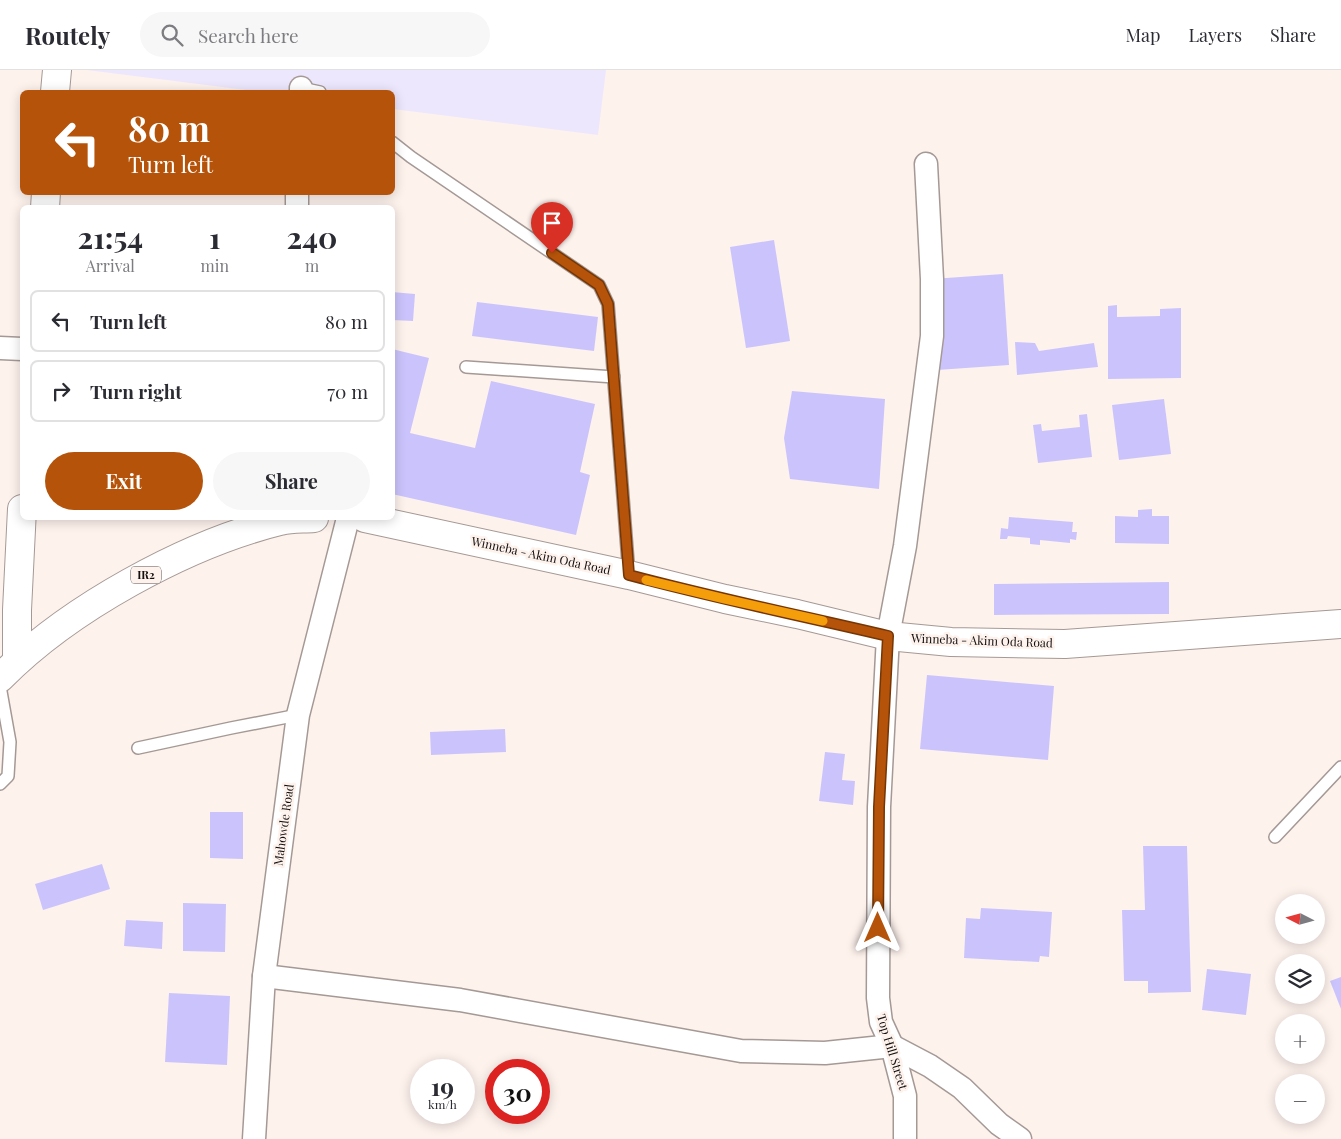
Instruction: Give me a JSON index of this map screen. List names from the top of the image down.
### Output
{
  "streets": {
    "main road": ["Winneba - Akim Oda Road", "IR2"],
    "street": ["Mahowde Road", "Top Hill Street"]
  },
  "crossings": [
    ["Winneba - Akim Oda Road", "Top Hill Street"]
  ],
  "north": "left",
  "page": {
    "header": "Routely",
    "search": "Search here",
    "nav": ["Map", "Layers", "Share"],
    "turn": ["80 m", "Turn left"],
    "eta": [
      "21:54",
      "Arrival",
      "1",
      "min",
      "240",
      "m"
    ],
    "list": [
      {
        "name": "Turn left",
        "value": "80 m"
      },
      {
        "name": "Turn right",
        "value": "70 m"
      }
    ],
    "buttons": ["Exit", "Share"],
    "map_buttons": ["+", "−"],
    "speed": "19 km/h",
    "limit": "30"
  }
}
